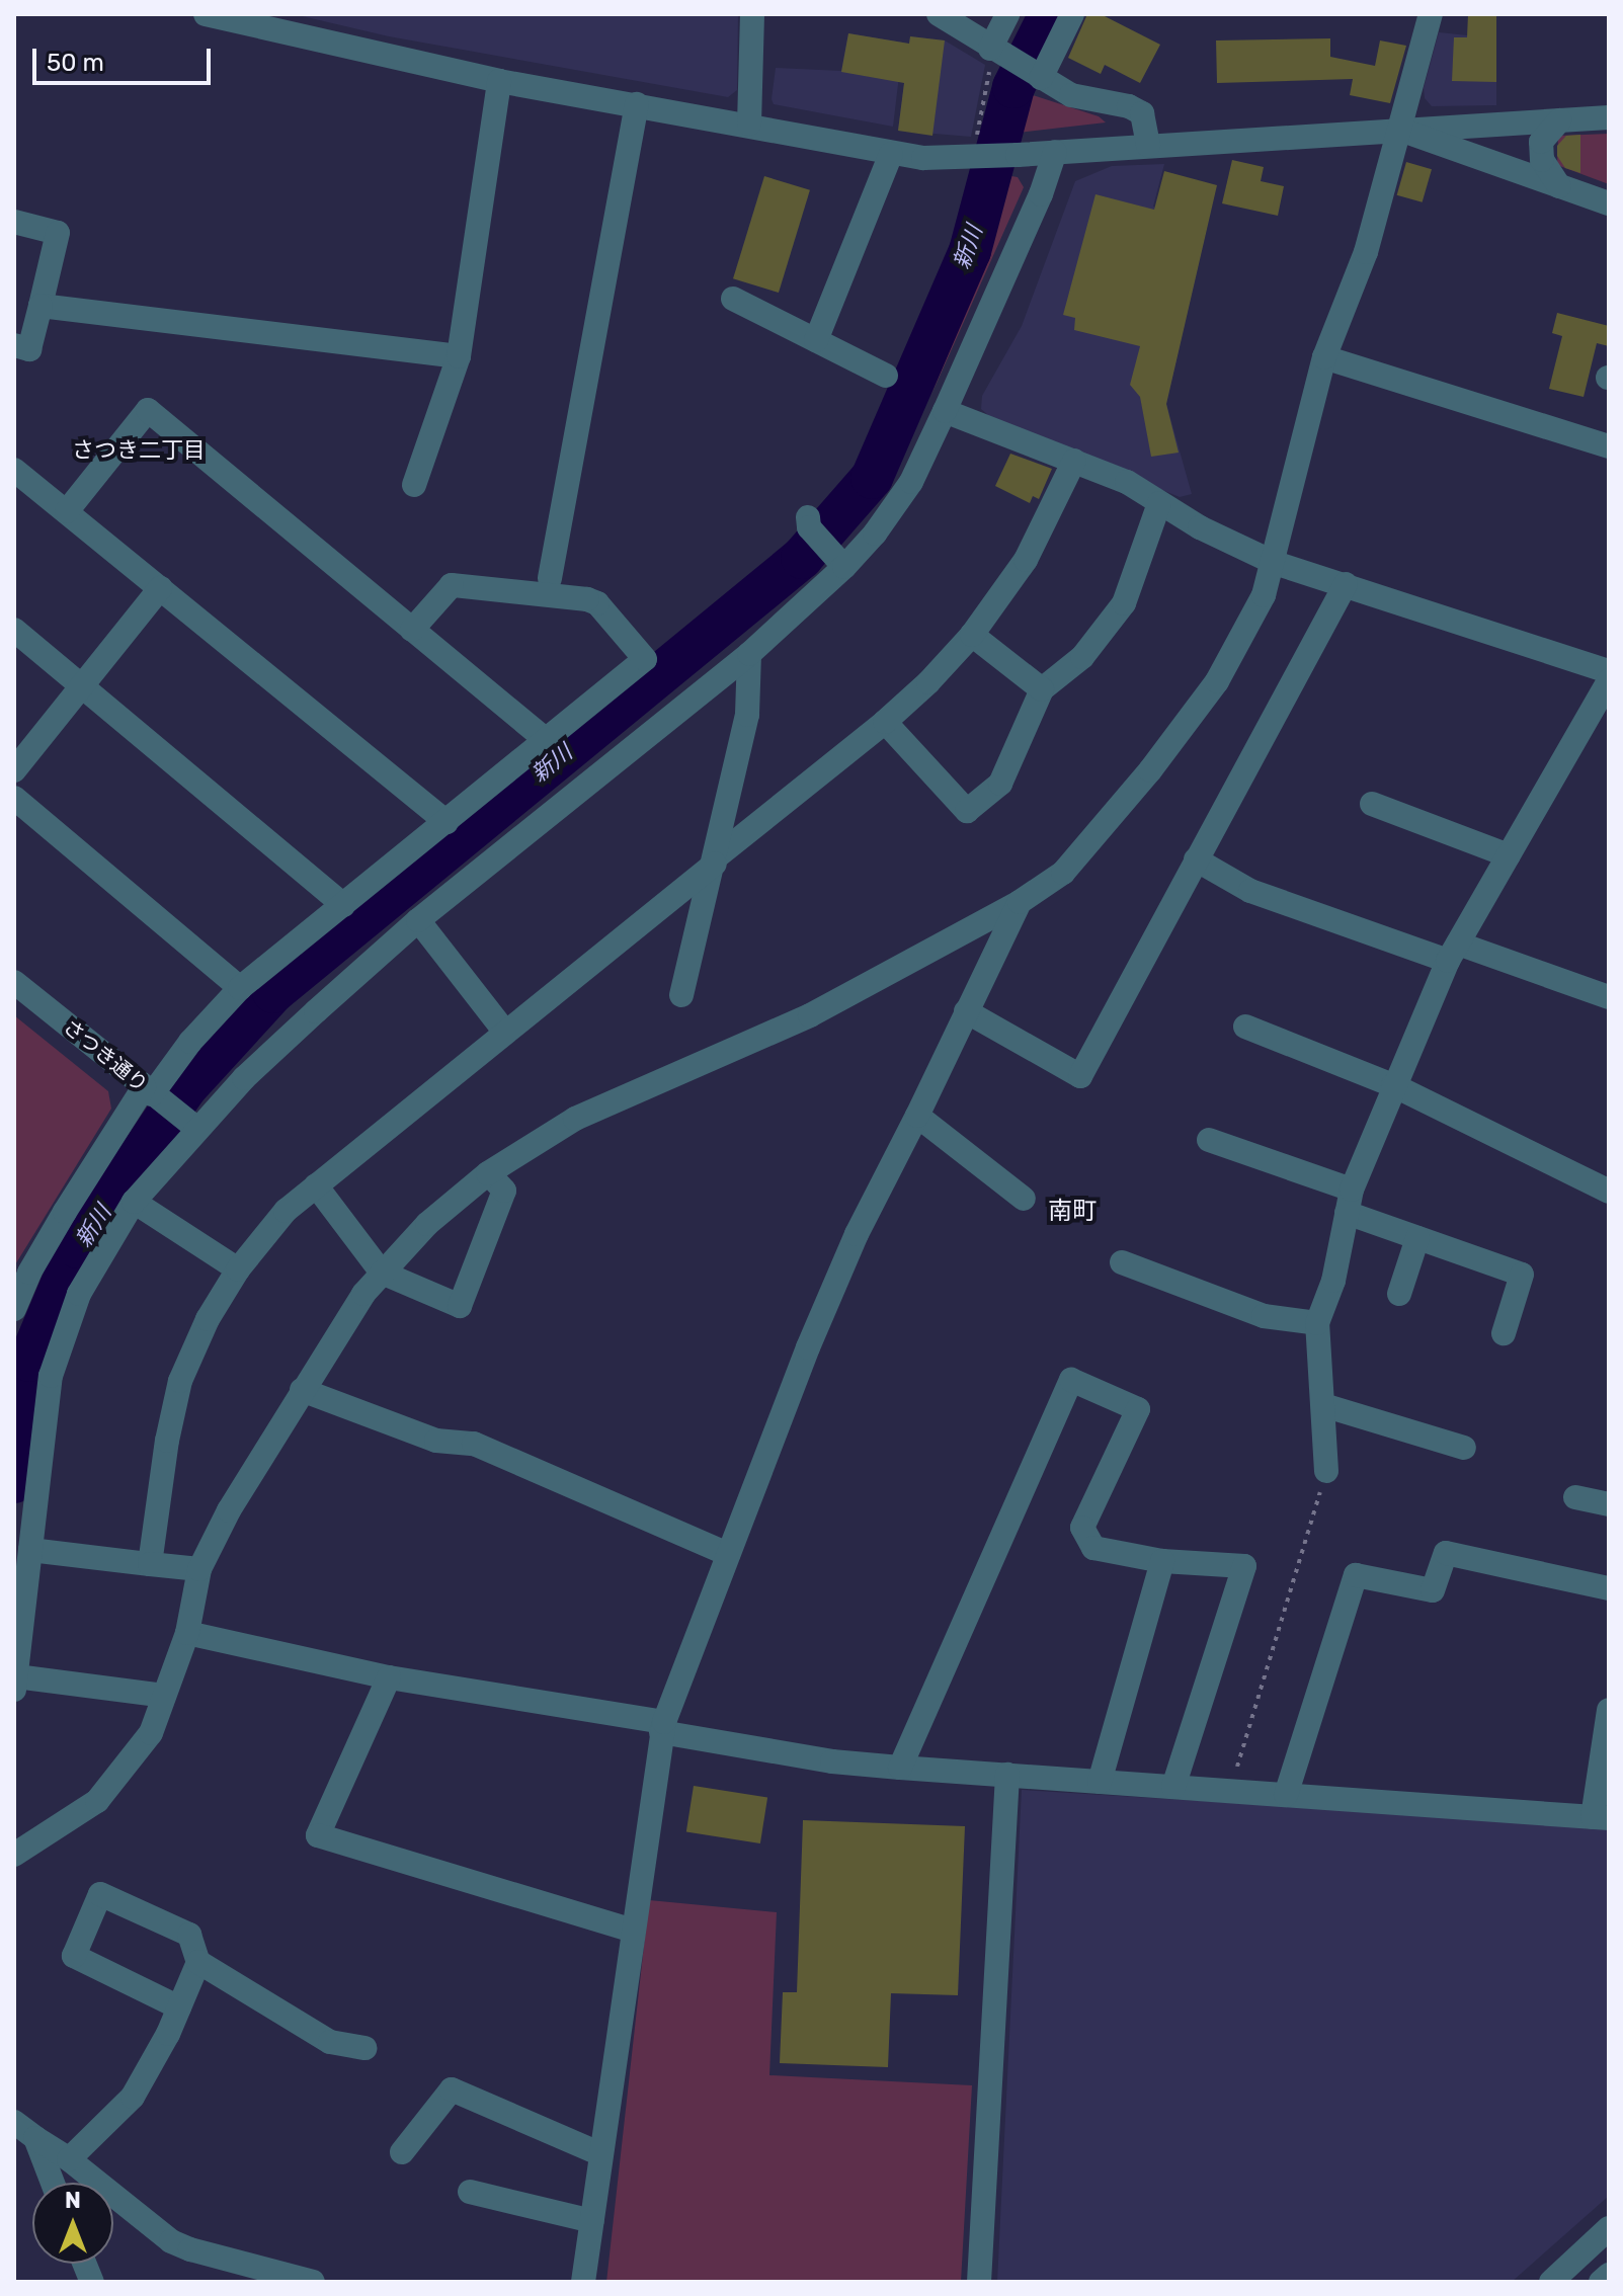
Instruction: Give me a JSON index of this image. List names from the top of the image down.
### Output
{
  "streets": {
    "street": ["さつき通り"]
  },
  "districts": ["さつき二丁目", "南町"],
  "water": ["新川"],
  "scale_bar": "50 m",
  "north": "top"
}
